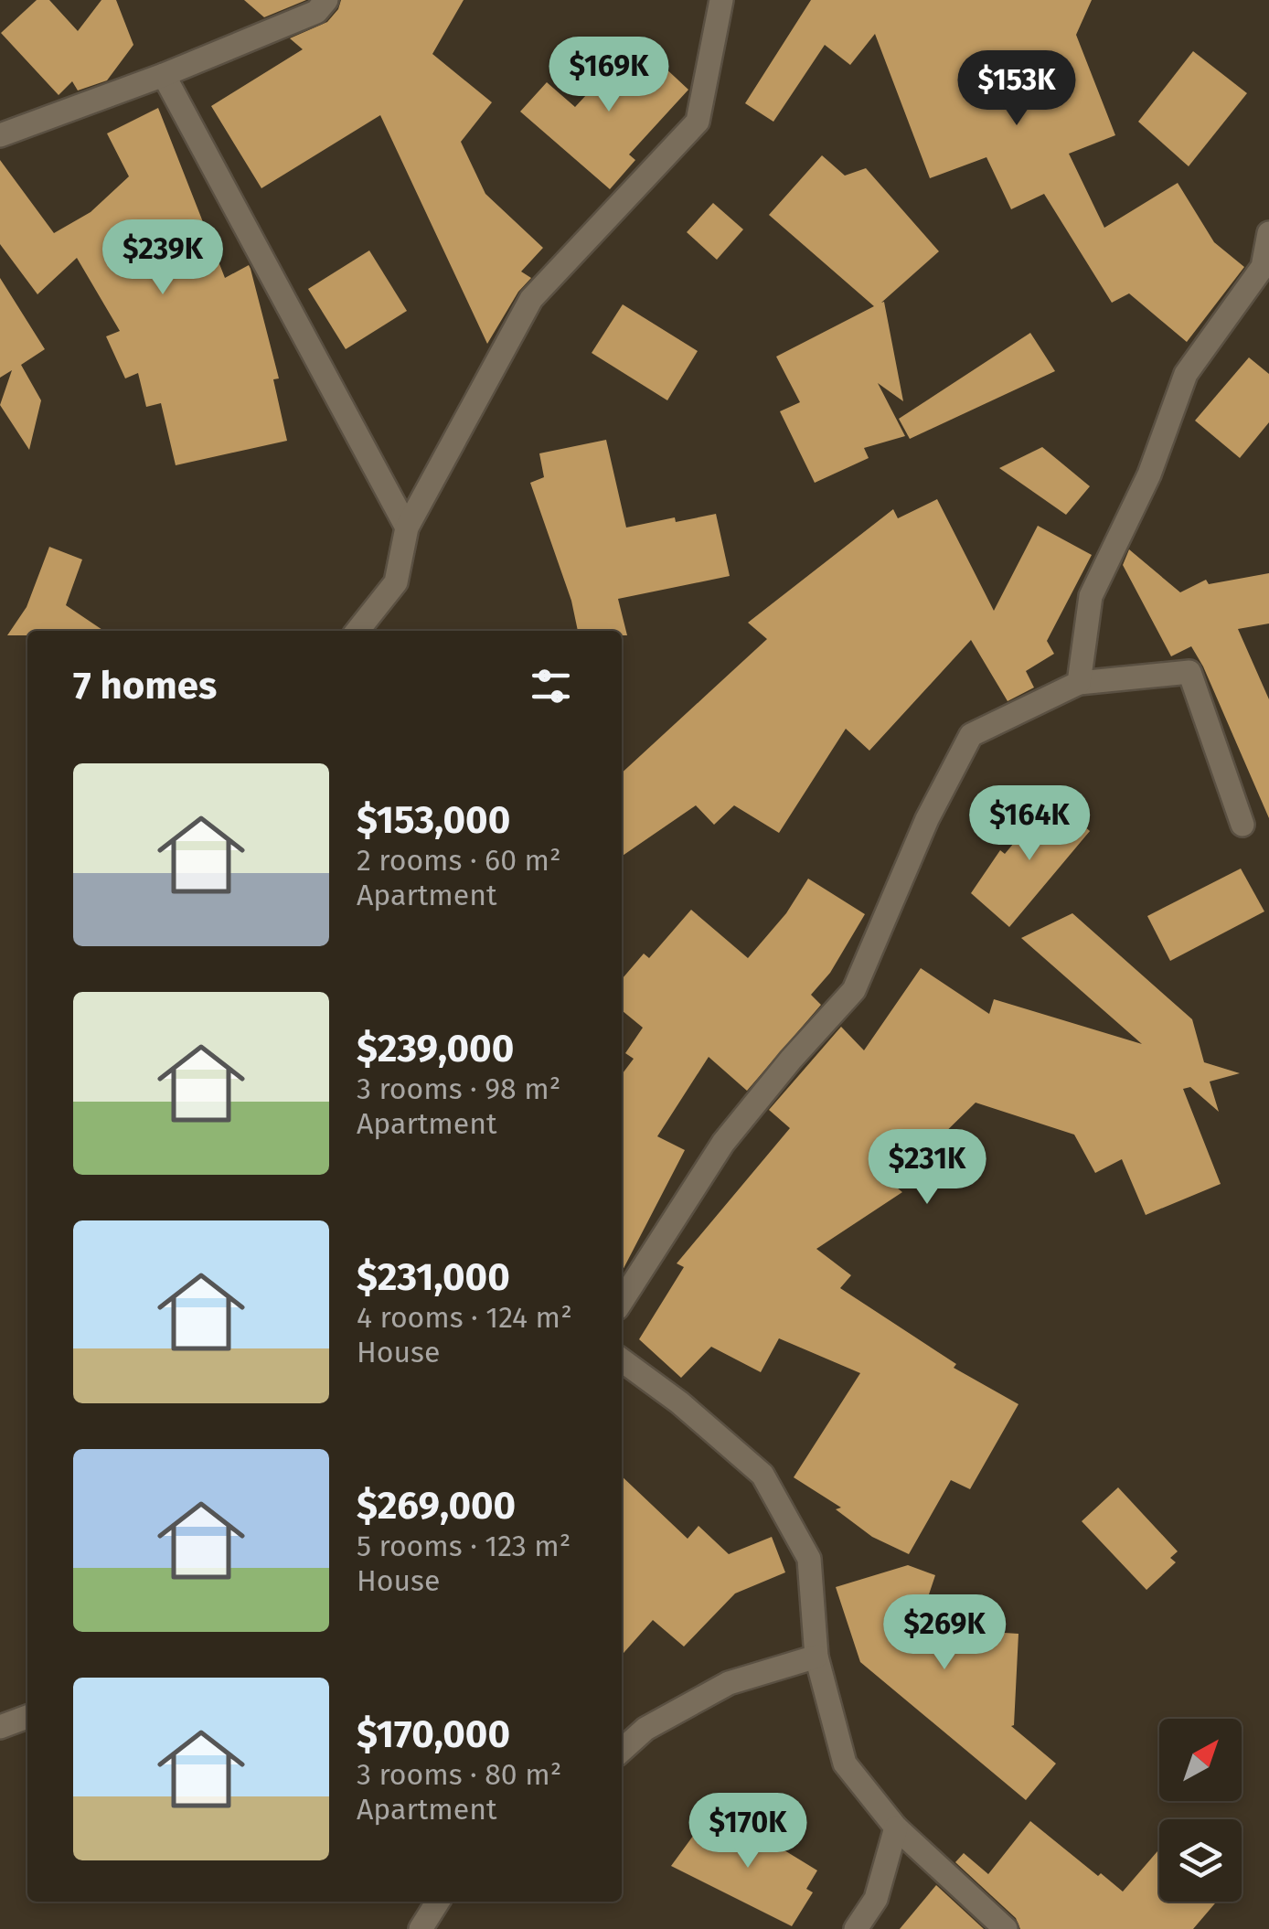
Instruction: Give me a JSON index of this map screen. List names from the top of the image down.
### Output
{
  "north": "top right",
  "page": {
    "price": [
      "$169K",
      "$153K",
      "$239K",
      "$164K",
      "$231K",
      "$269K",
      "$170K"
    ],
    "heading": "7 homes",
    "list": [
      {
        "name": "$153,000",
        "note": "2 rooms · 60 m² · Apartment"
      },
      {
        "name": "$239,000",
        "note": "3 rooms · 98 m² · Apartment"
      },
      {
        "name": "$231,000",
        "note": "4 rooms · 124 m² · House"
      },
      {
        "name": "$269,000",
        "note": "5 rooms · 123 m² · House"
      },
      {
        "name": "$170,000",
        "note": "3 rooms · 80 m² · Apartment"
      }
    ]
  }
}
